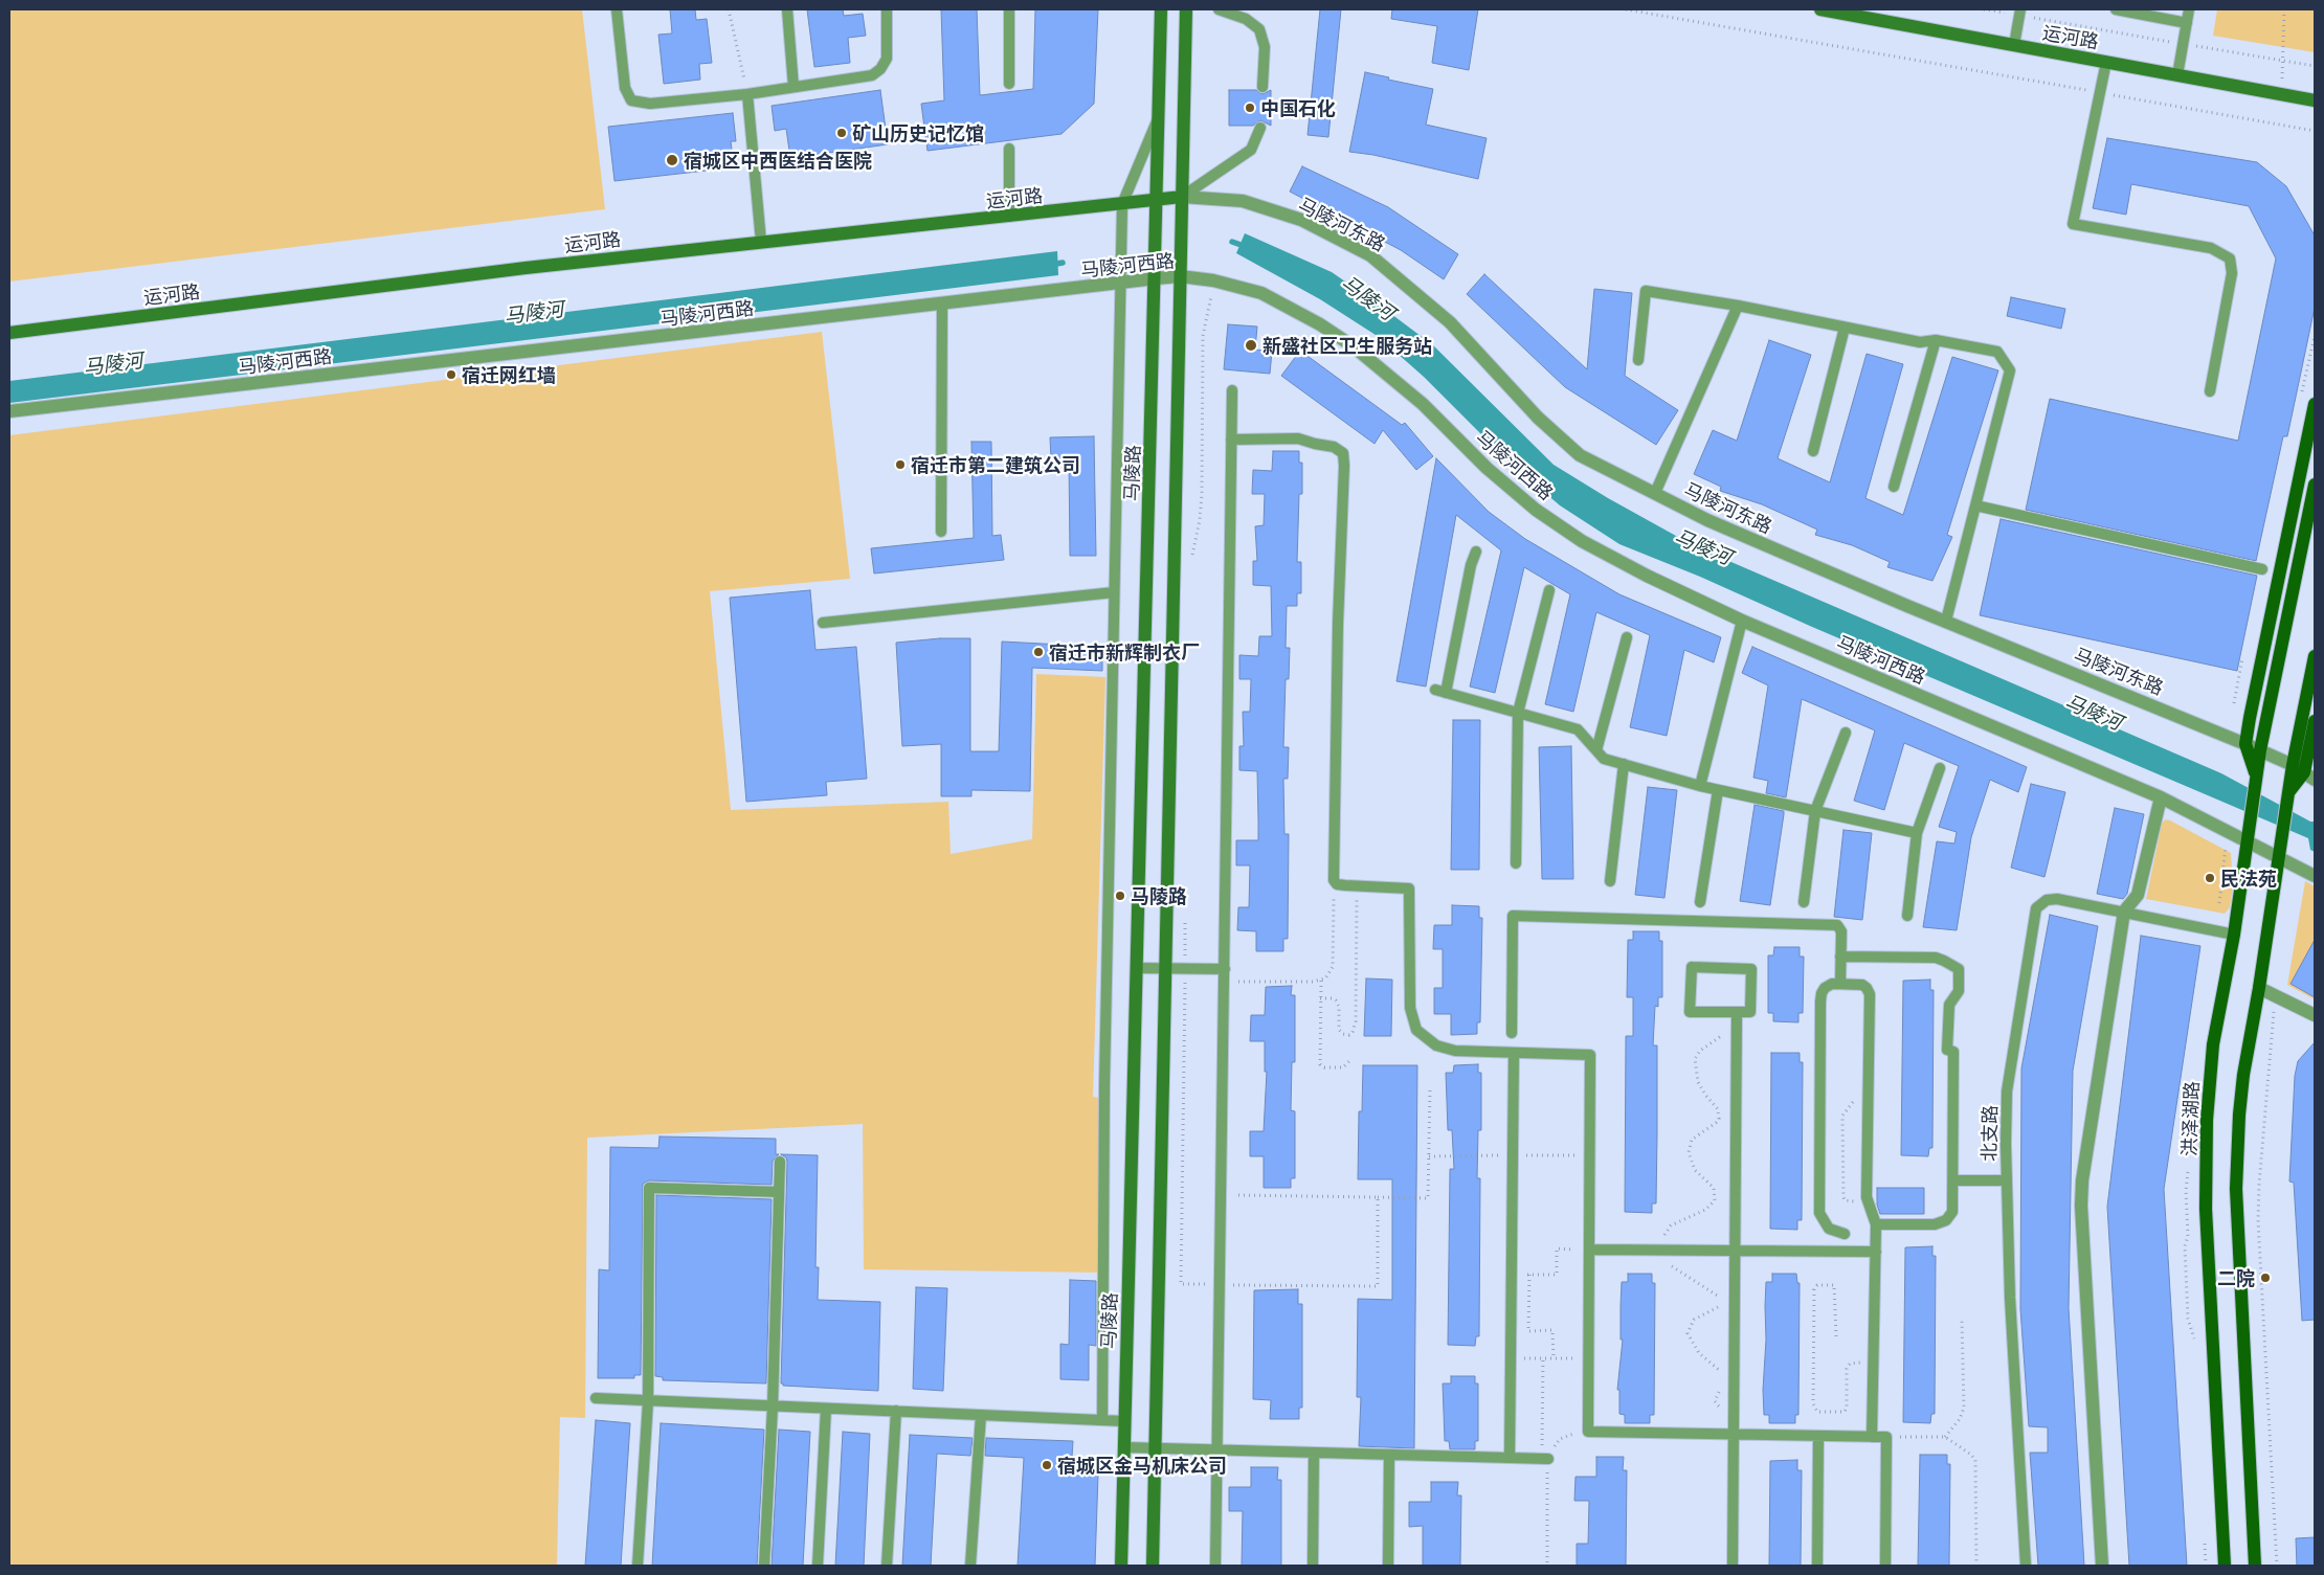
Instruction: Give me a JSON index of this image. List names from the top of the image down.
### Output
{
  "streets": {
    "main road": ["洪泽湖路"],
    "street": [
      "运河路",
      "马陵河东路",
      "马陵河西路",
      "马陵路"
    ],
    "lane": ["北支路"]
  },
  "crossings": [
    ["运河路", "马陵河东路"],
    ["运河路", "马陵路"],
    ["马陵河东路", "洪泽湖路"],
    ["马陵河西路", "马陵路"],
    ["马陵河西路", "洪泽湖路"],
    ["洪泽湖路", "北支路"]
  ],
  "water": ["马陵河"],
  "places": [
    "中国石化",
    "矿山历史记忆馆",
    "宿城区中西医结合医院",
    "新盛社区卫生服务站",
    "宿迁网红墙",
    "宿迁市第二建筑公司",
    "宿迁市新辉制衣厂",
    "民法苑",
    "马陵路",
    "二院",
    "宿城区金马机床公司"
  ]
}
